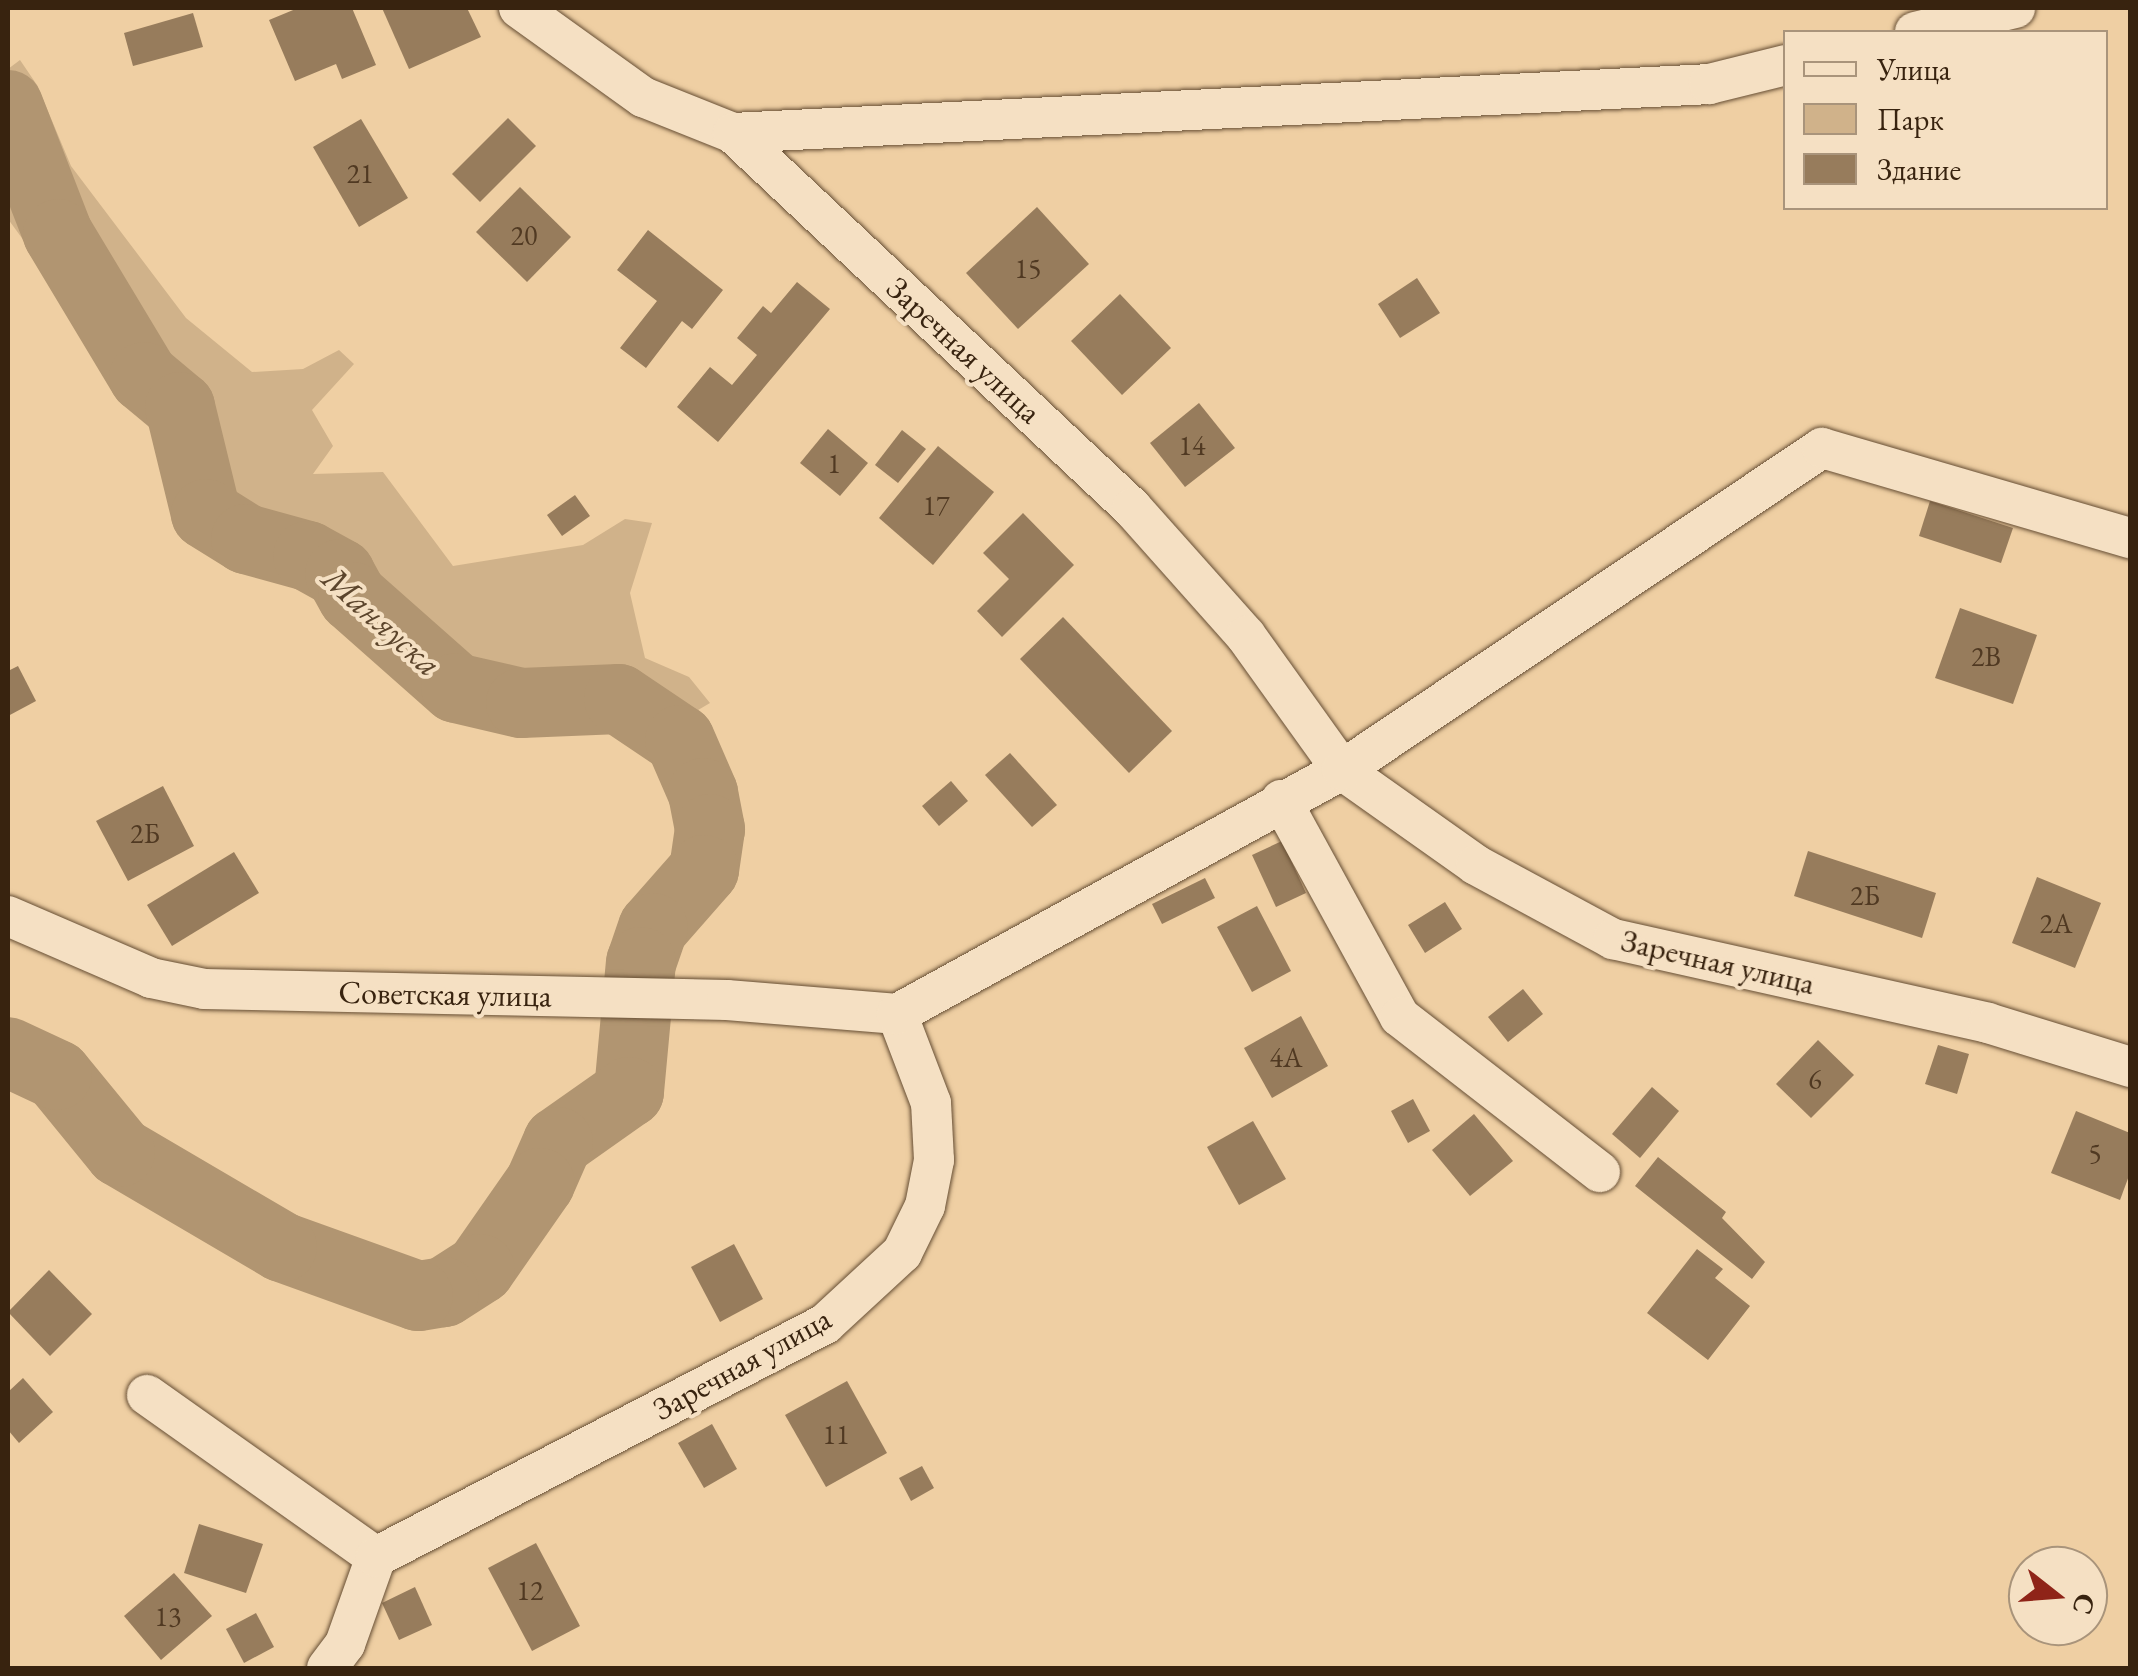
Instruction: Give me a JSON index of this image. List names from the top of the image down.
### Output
{
  "streets": {
    "street": ["Заречная улица", "Советская улица"]
  },
  "crossings": [
    ["Заречная улица", "Советская улица"]
  ],
  "water": ["Маняуска"],
  "house_numbers": [
    "21",
    "20",
    "15",
    "14",
    "1",
    "17",
    "2В",
    "2Б",
    "2Б",
    "2А",
    "4А",
    "6",
    "5",
    "11",
    "12",
    "13"
  ],
  "legend": ["Улица", "Парк", "Здание"],
  "north": "right"
}
